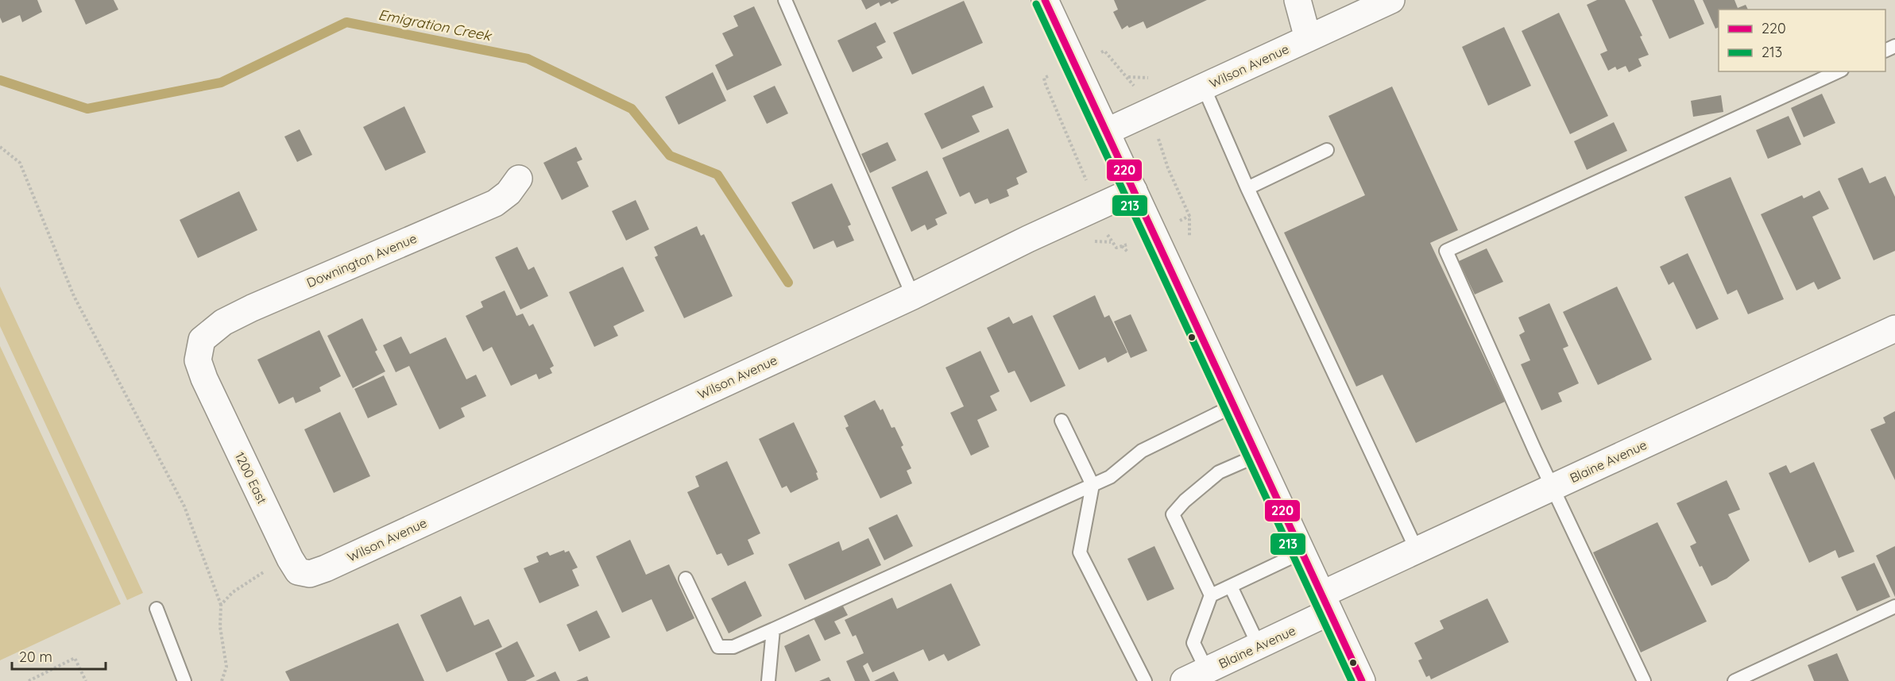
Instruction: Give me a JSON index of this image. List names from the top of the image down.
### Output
{
  "streets": {
    "street": [
      "Wilson Avenue",
      "Downington Avenue",
      "Blaine Avenue",
      "1200 East"
    ]
  },
  "crossings": [
    ["Wilson Avenue", "1200 East"],
    ["Downington Avenue", "1200 East"]
  ],
  "water": ["Emigration Creek"],
  "lines": ["transit line 220", "transit line 213"],
  "legend": ["220", "213"],
  "scale_bar": "20 m"
}
